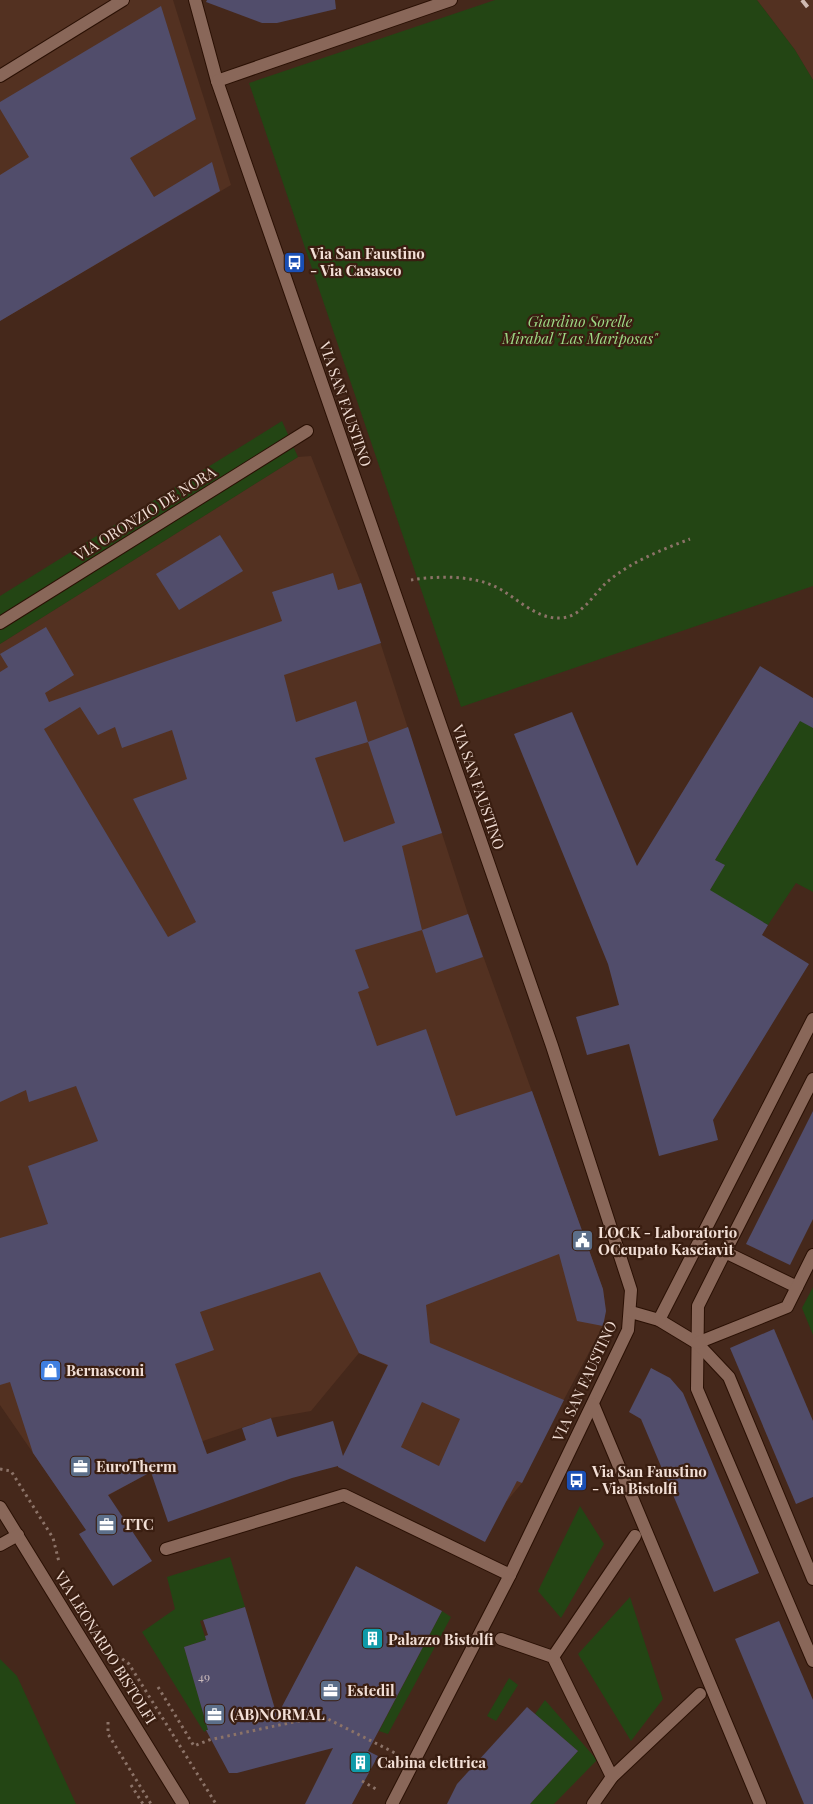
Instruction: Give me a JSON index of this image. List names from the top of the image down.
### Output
{
  "streets": {
    "street": ["VIA SAN FAUSTINO", "VIA ORONZIO DE NORA", "VIA LEONARDO BISTOLFI"]
  },
  "parks": ["Giardino Sorelle Mirabal \"Las Mariposas\""],
  "places": {
    "bus stop": ["Via San Faustino - Via Casasco", "Via San Faustino - Via Bistolfi"],
    "public building": ["LOCK - Laboratorio OCcupato Kasciavìt"],
    "shop": ["Bernasconi"],
    "office": [
      "EuroTherm",
      "TTC",
      "Estedil",
      "(AB)NORMAL"
    ],
    "building": ["Palazzo Bistolfi", "Cabina elettrica"]
  },
  "house_numbers": ["49"]
}
